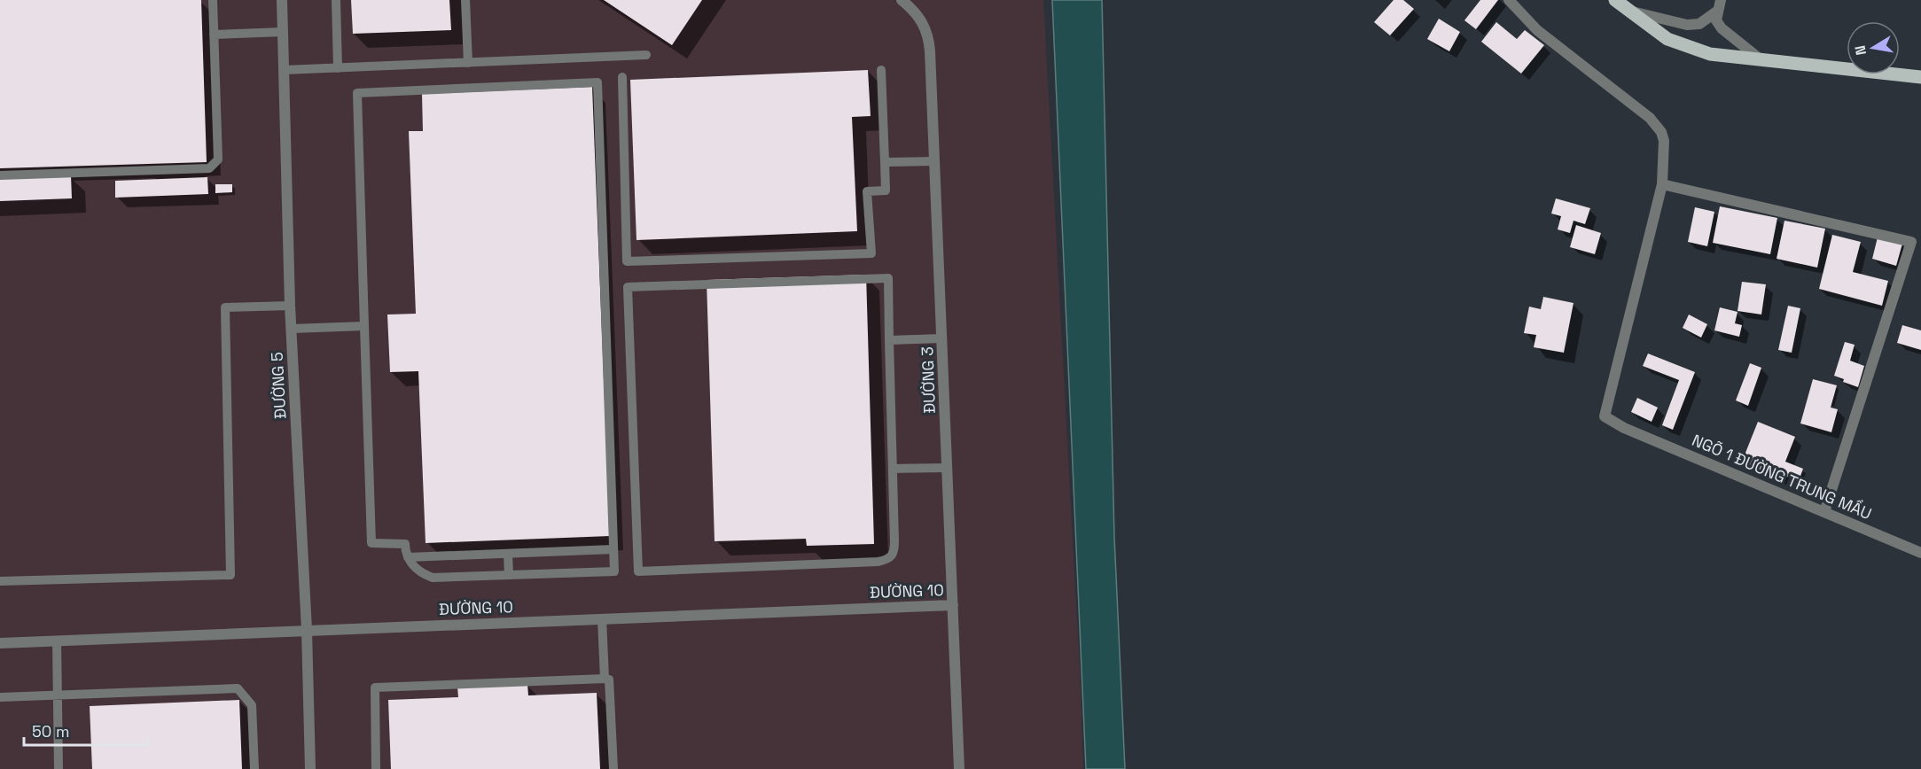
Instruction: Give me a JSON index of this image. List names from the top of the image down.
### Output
{
  "streets": {
    "street": [
      "ĐƯỜNG 3",
      "ĐƯỜNG 5",
      "NGÕ 1 ĐƯỜNG TRUNG MẦU",
      "ĐƯỜNG 10"
    ]
  },
  "crossings": [
    ["ĐƯỜNG 3", "ĐƯỜNG 10"],
    ["ĐƯỜNG 5", "ĐƯỜNG 10"]
  ],
  "scale_bar": "50 m",
  "north": "left"
}
